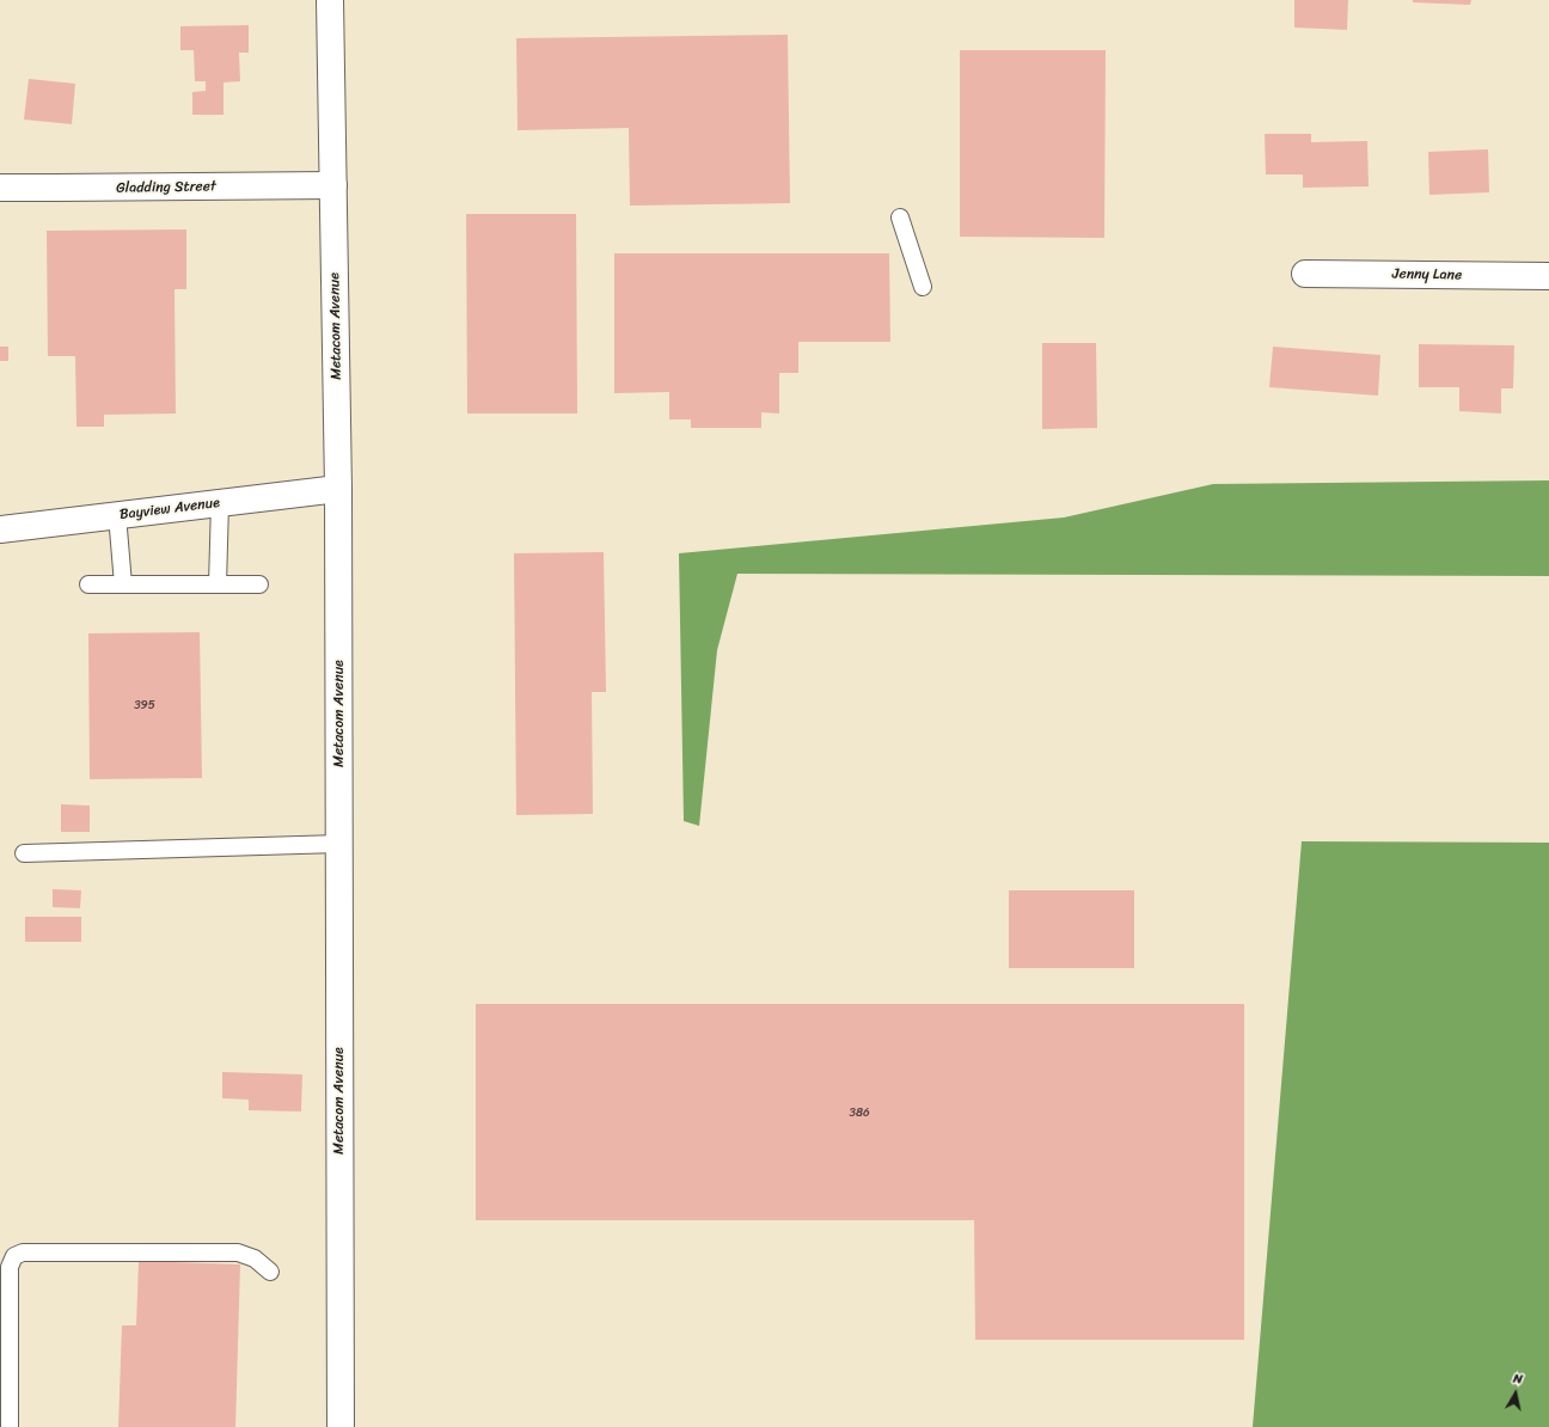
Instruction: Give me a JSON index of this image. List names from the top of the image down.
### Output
{
  "streets": {
    "main road": [
      "Gladding Street",
      "Jenny Lane",
      "Metacom Avenue",
      "Bayview Avenue"
    ]
  },
  "crossings": [
    ["Gladding Street", "Metacom Avenue"],
    ["Metacom Avenue", "Bayview Avenue"]
  ],
  "house_numbers": ["395", "386"],
  "north": "top"
}
